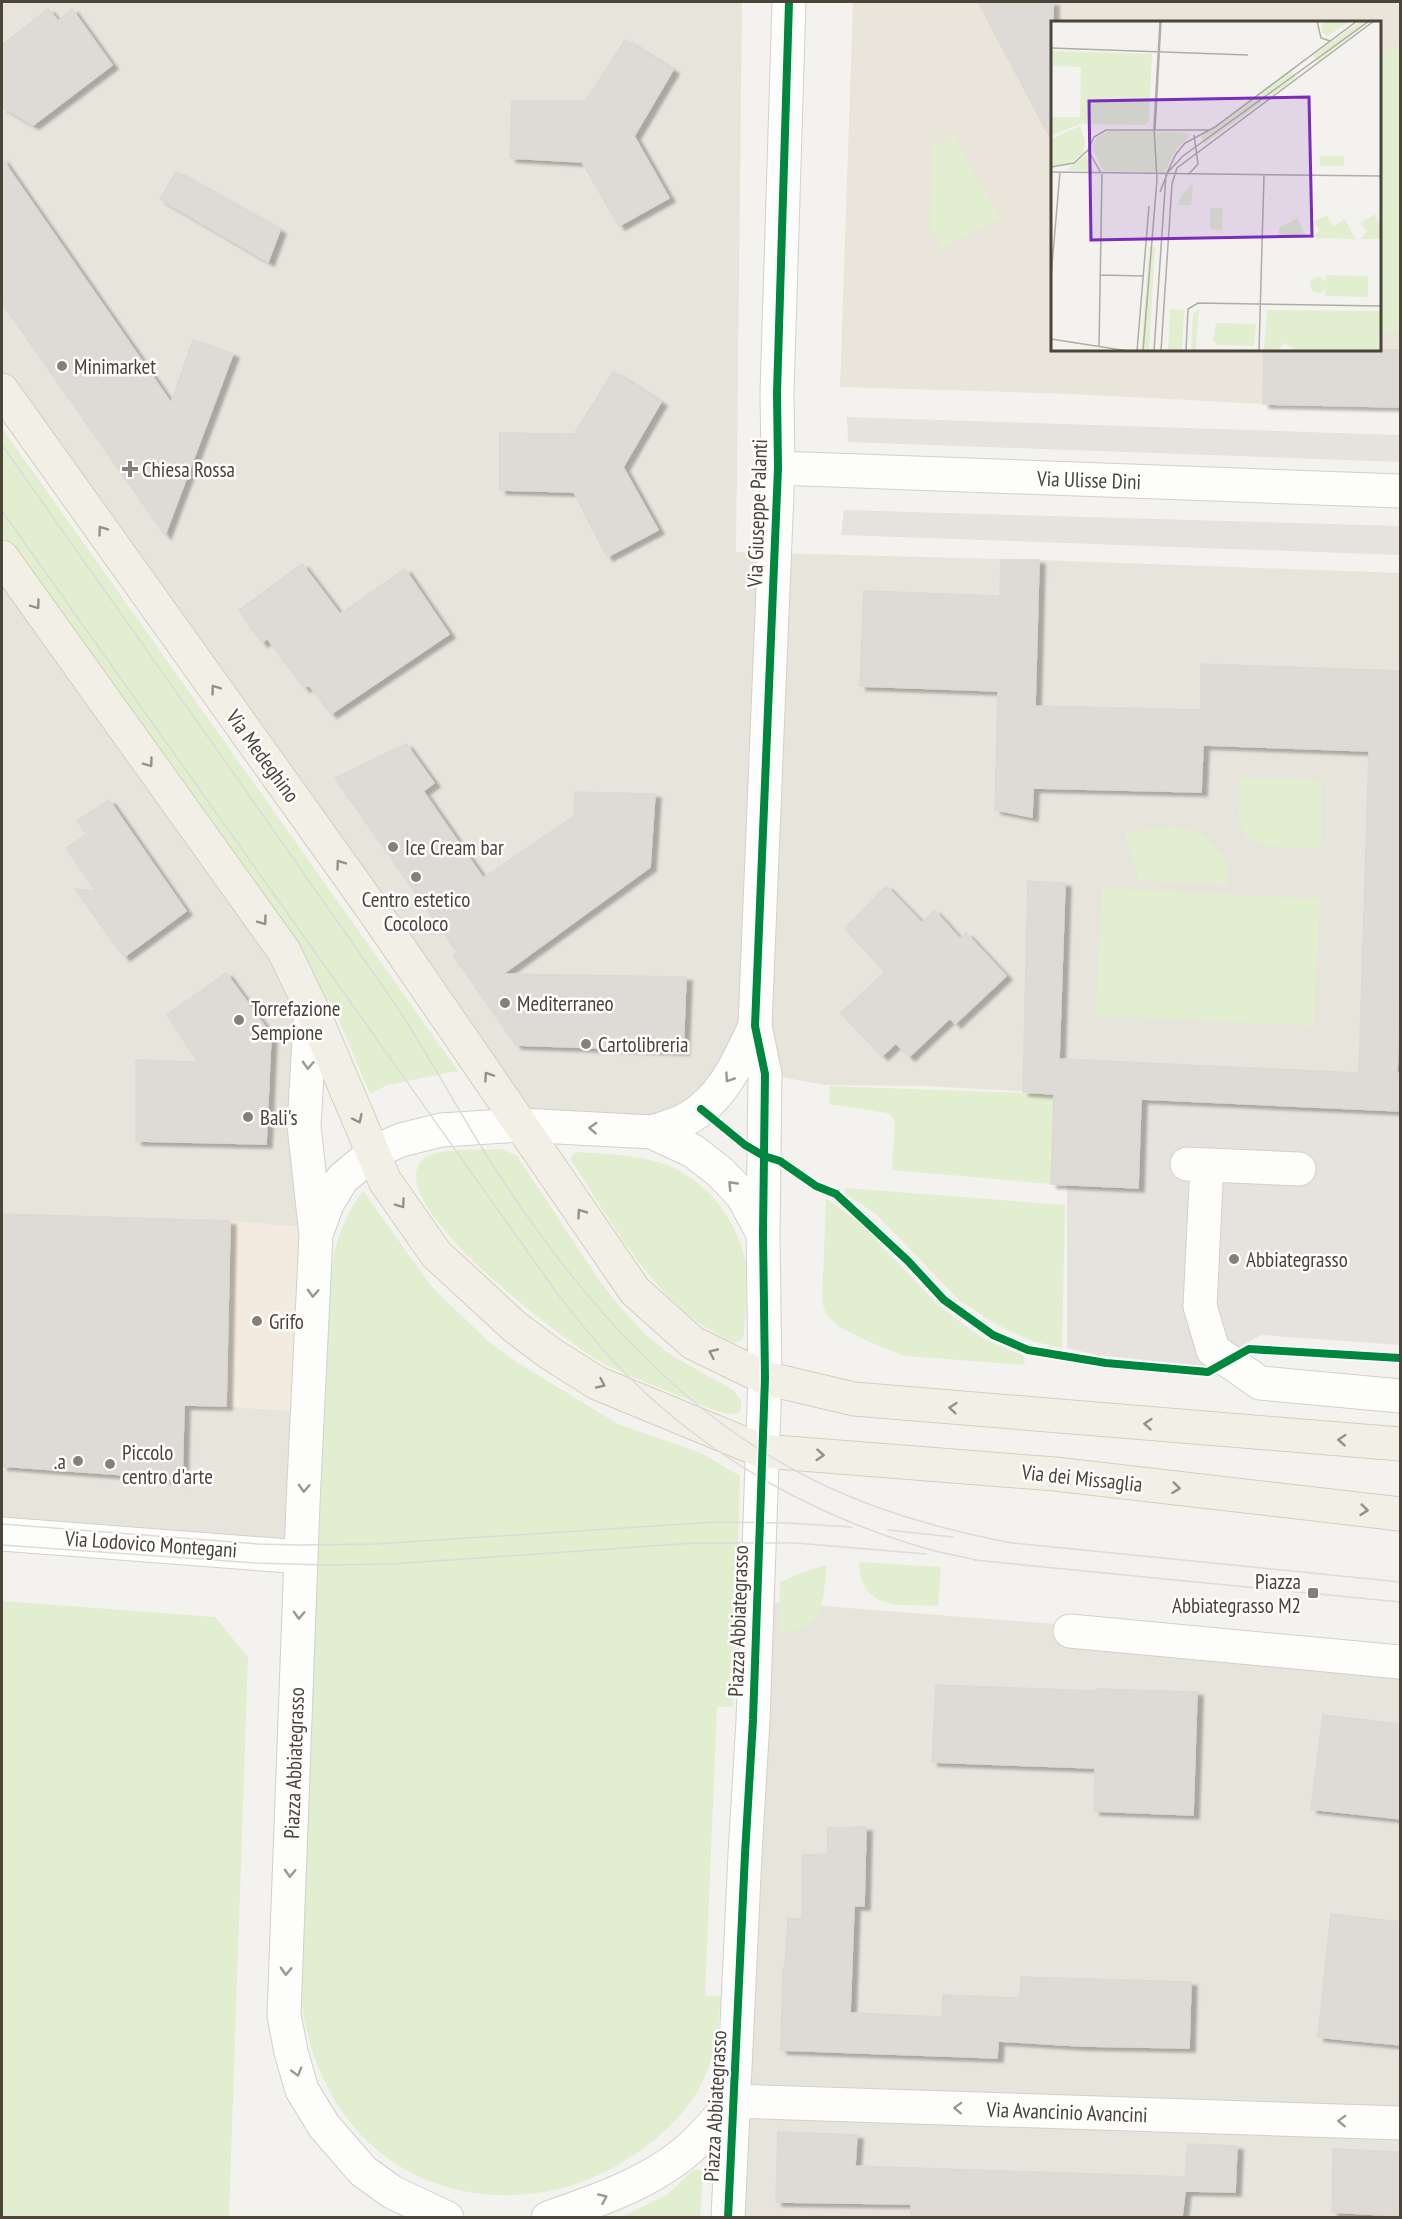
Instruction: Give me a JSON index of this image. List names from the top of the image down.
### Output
{
  "streets": {
    "main road": ["Via Medeghino", "Via dei Missaglia"],
    "street": [
      "Via Ulisse Dini",
      "Via Giuseppe Palanti",
      "Via Lodovico Montegani",
      "Piazza Abbiategrasso",
      "Via Avancinio Avancini"
    ]
  },
  "crossings": [
    ["Via Ulisse Dini", "Via Giuseppe Palanti"],
    ["Via Giuseppe Palanti", "Piazza Abbiategrasso"],
    ["Via Medeghino", "Piazza Abbiategrasso"],
    ["Via dei Missaglia", "Piazza Abbiategrasso"],
    ["Via Lodovico Montegani", "Piazza Abbiategrasso"],
    ["Piazza Abbiategrasso", "Via Avancinio Avancini"]
  ],
  "one_way": ["Via Avancinio Avancini"],
  "places": {
    "other": [
      "Minimarket",
      "Ice Cream bar",
      "Centro estetico Cocoloco",
      "Mediterraneo",
      "Torrefazione Sempione",
      "Cartolibreria",
      "Bali's",
      "Abbiategrasso",
      "Grifo",
      ".a",
      "Piccolo centro d'arte"
    ],
    "health": ["Chiesa Rossa"],
    "transit": ["Piazza Abbiategrasso M2"]
  }
}
